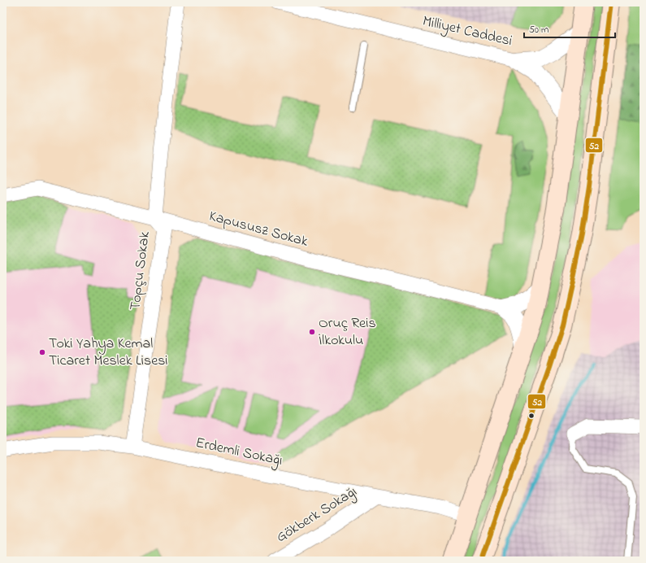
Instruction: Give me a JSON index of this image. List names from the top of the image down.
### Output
{
  "streets": {
    "street": [
      "Milliyet Caddesi",
      "Kapususz Sokak",
      "Topçu Sokak",
      "Erdemli Sokağı",
      "Gökberk Sokağı"
    ]
  },
  "crossings": [
    ["Kapususz Sokak", "Topçu Sokak"],
    ["Topçu Sokak", "Erdemli Sokağı"],
    ["Erdemli Sokağı", "Gökberk Sokağı"]
  ],
  "places": ["Oruç Reis İlkokulu", "Toki Yahya Kemal Ticaret Meslek Lisesi"],
  "lines": ["transit line 52"],
  "scale_bar": "50 m"
}
